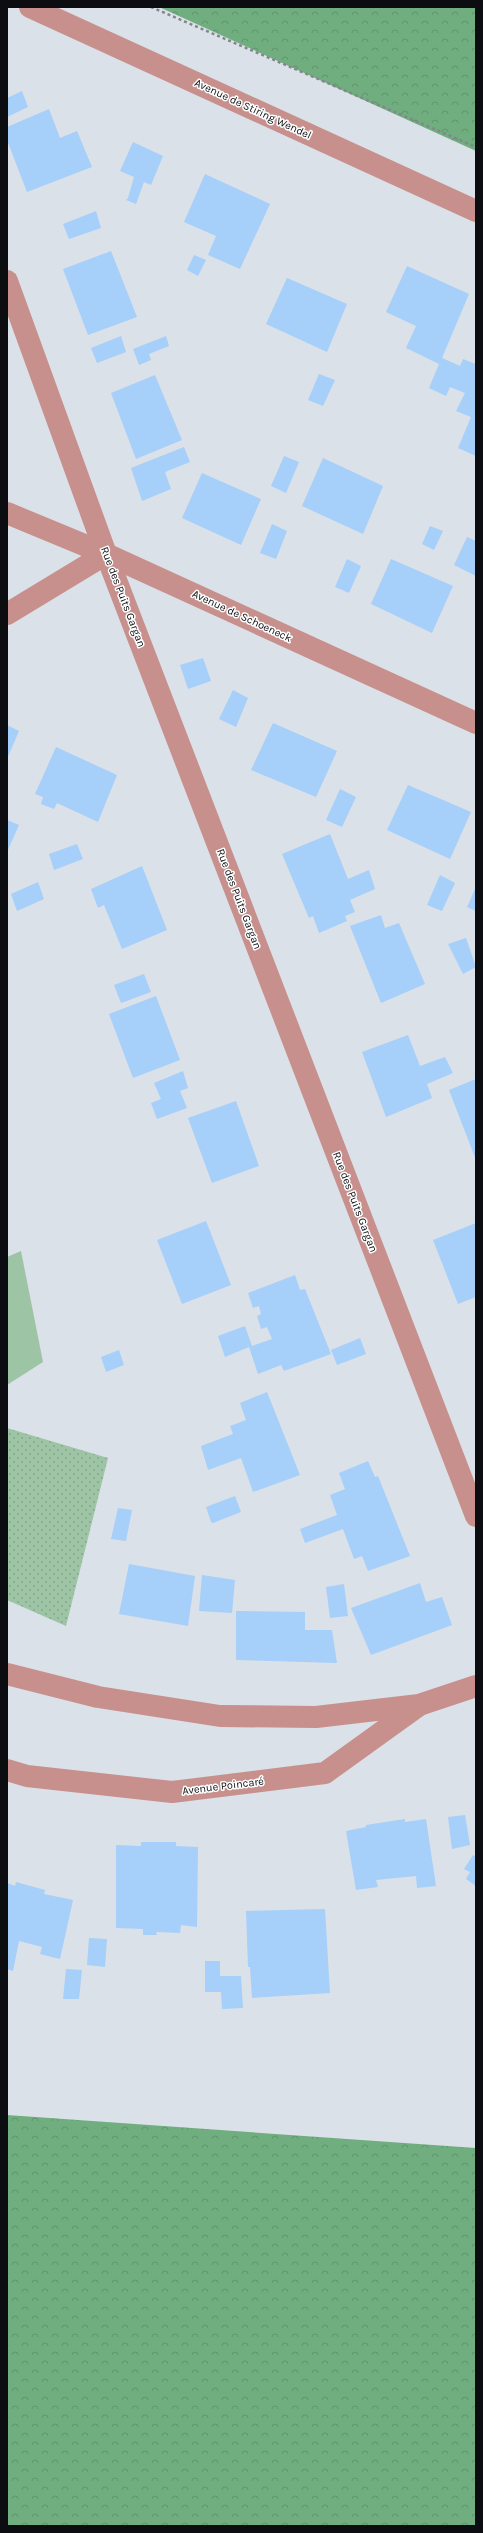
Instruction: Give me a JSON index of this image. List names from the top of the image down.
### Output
{
  "streets": {
    "street": [
      "Avenue de Stiring Wendel",
      "Rue des Puits Gargan",
      "Avenue de Schoeneck",
      "Avenue Poincaré"
    ]
  },
  "crossings": [
    ["Rue des Puits Gargan", "Avenue de Schoeneck"]
  ]
}
